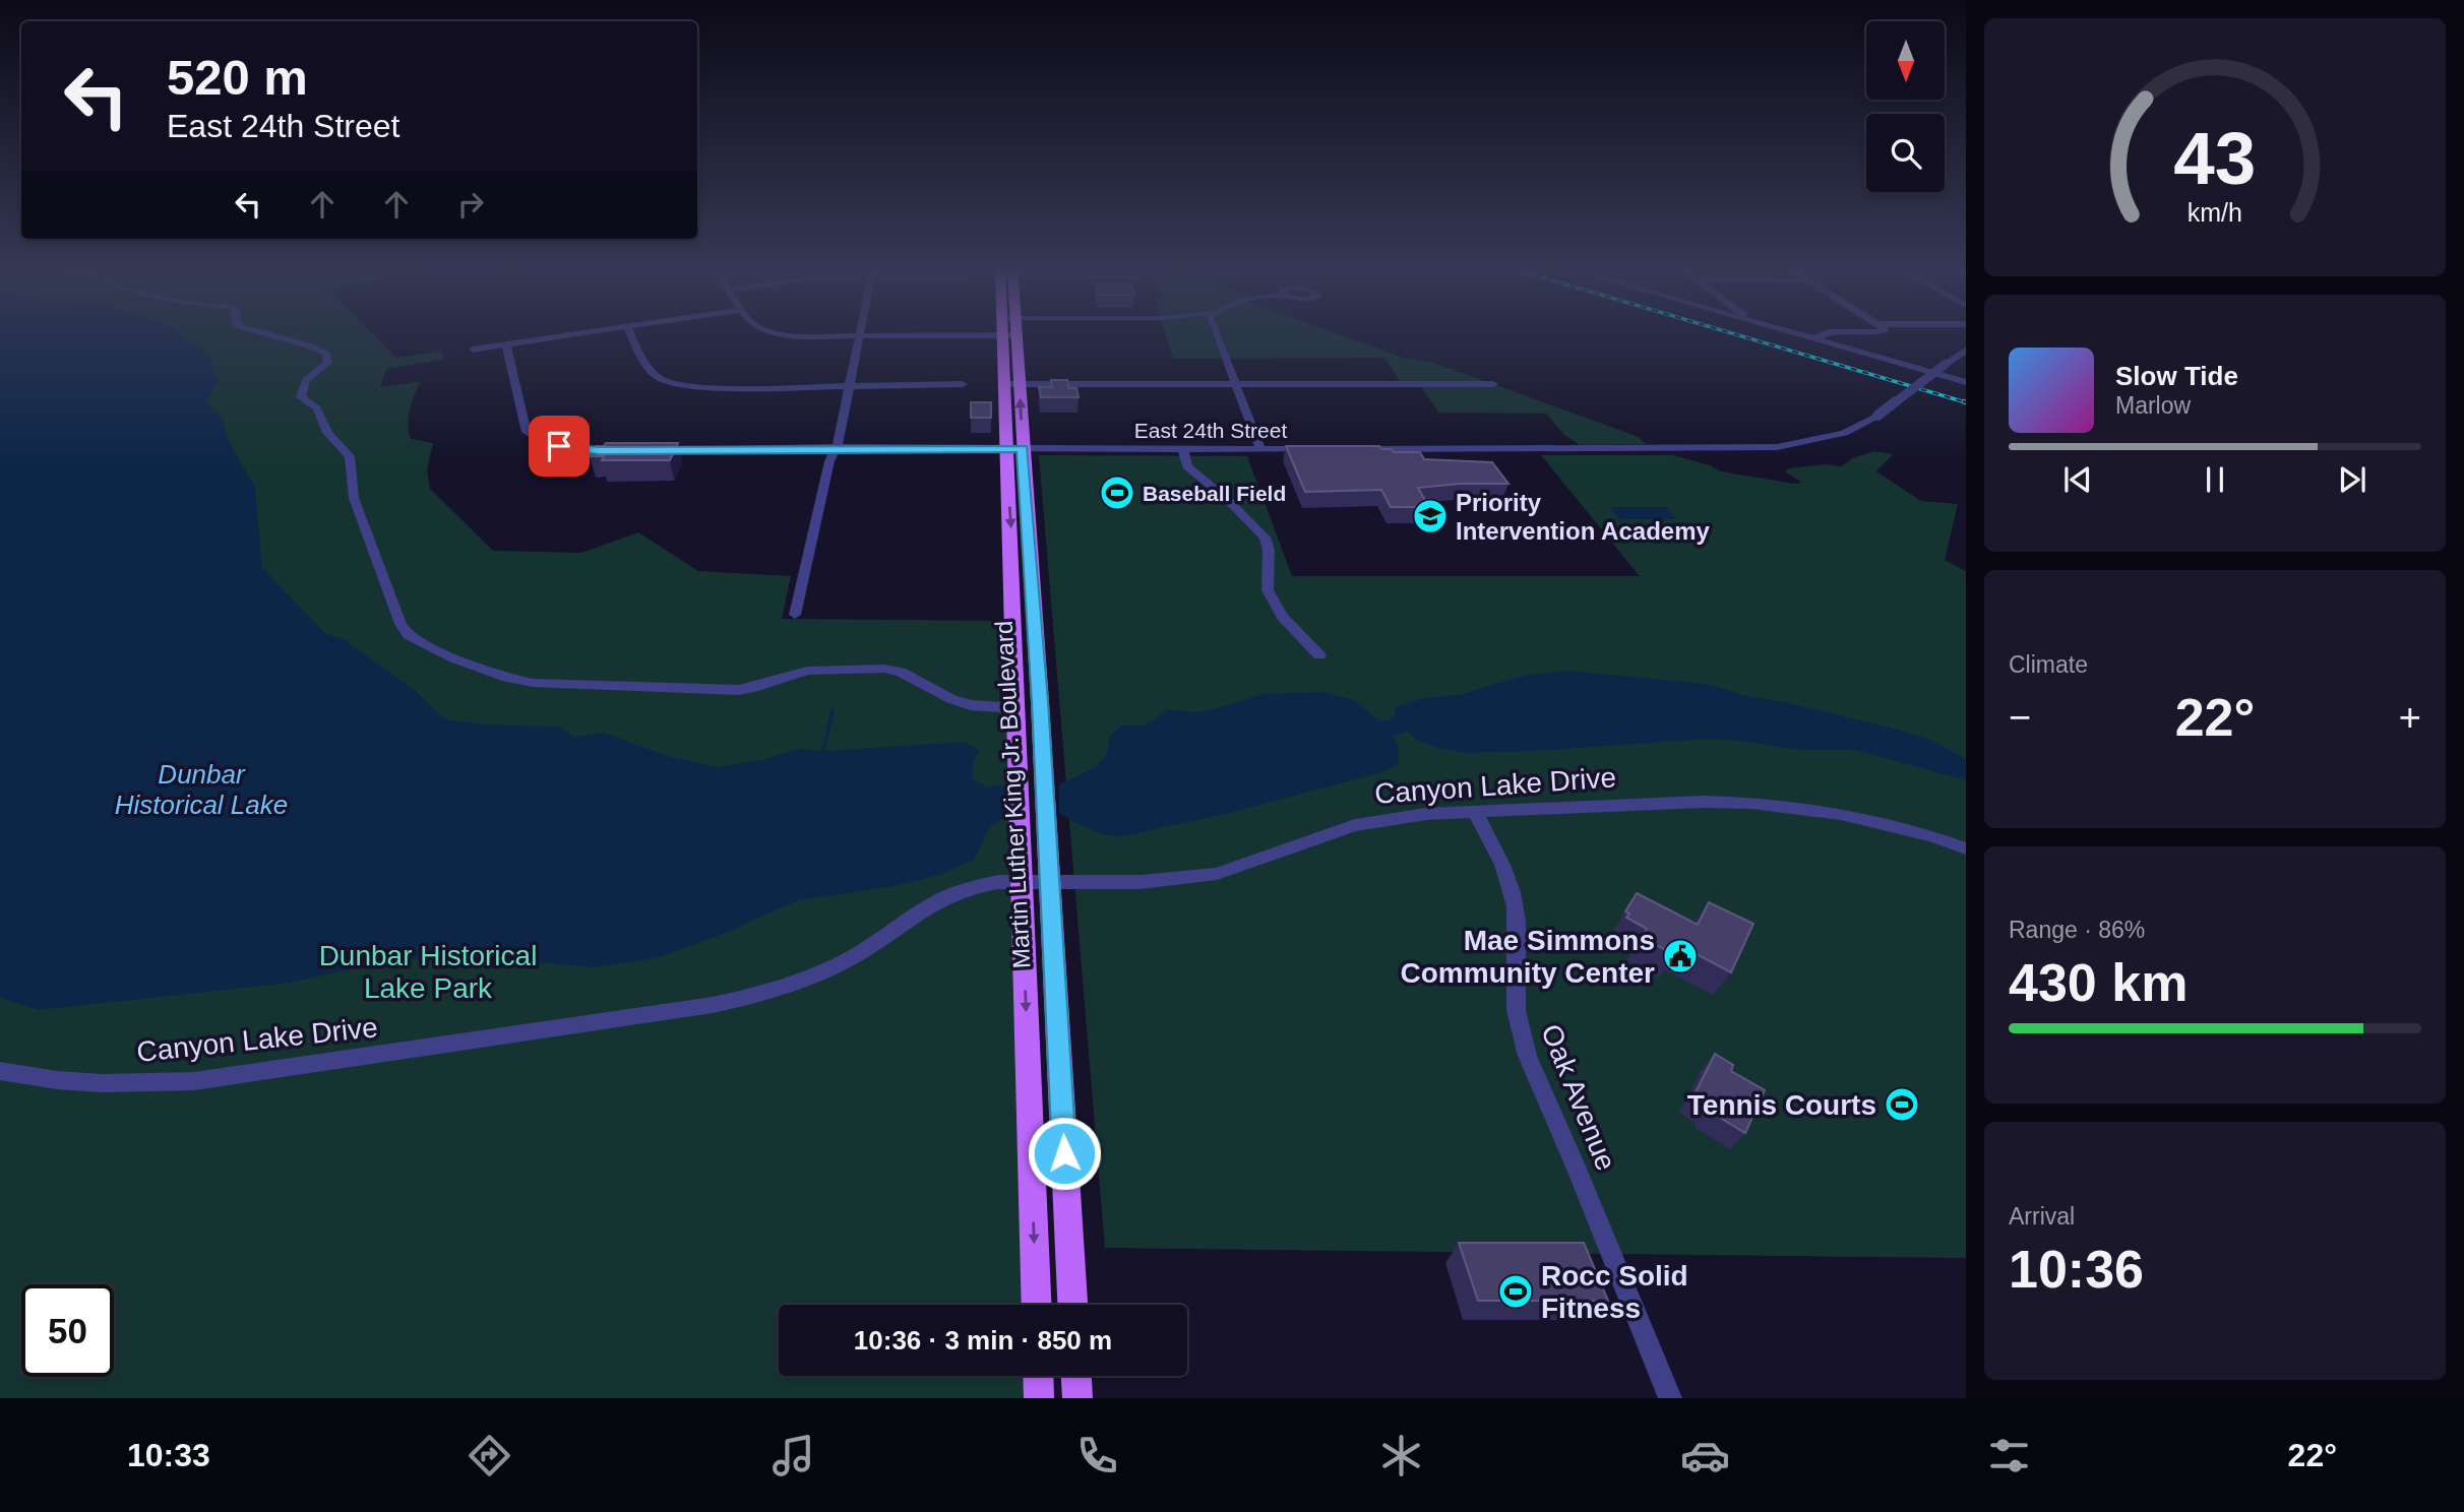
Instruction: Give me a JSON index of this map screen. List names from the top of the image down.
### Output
{
  "streets": {
    "main road": ["Martin Luther King Jr. Boulevard"],
    "street": ["East 24th Street", "Canyon Lake Drive", "Oak Avenue"]
  },
  "crossings": [
    ["East 24th Street", "Martin Luther King Jr. Boulevard"],
    ["Canyon Lake Drive", "Martin Luther King Jr. Boulevard"],
    ["Canyon Lake Drive", "Oak Avenue"]
  ],
  "water": ["Dunbar Historical Lake"],
  "parks": ["Dunbar Historical Lake Park"],
  "places": {
    "sports": ["Baseball Field", "Tennis Courts", "Rocc Solid Fitness"],
    "school or university": ["Priority Intervention Academy"],
    "public building": ["Mae Simmons Community Center"]
  },
  "north": "bottom",
  "page": {
    "turn": ["520 m", "East 24th Street"],
    "song": ["Slow Tide", "Marlow"],
    "tile": [
      "Climate",
      ["Range · 86%", "430 km"],
      ["Arrival", "10:36"]
    ],
    "heat": ["−", "22°", "+"],
    "limit": "50",
    "trip": "10:36 · 3 min · 850 m",
    "tabs": ["10:33", "22°"],
    "gauge": ["43", "km/h"]
  }
}
